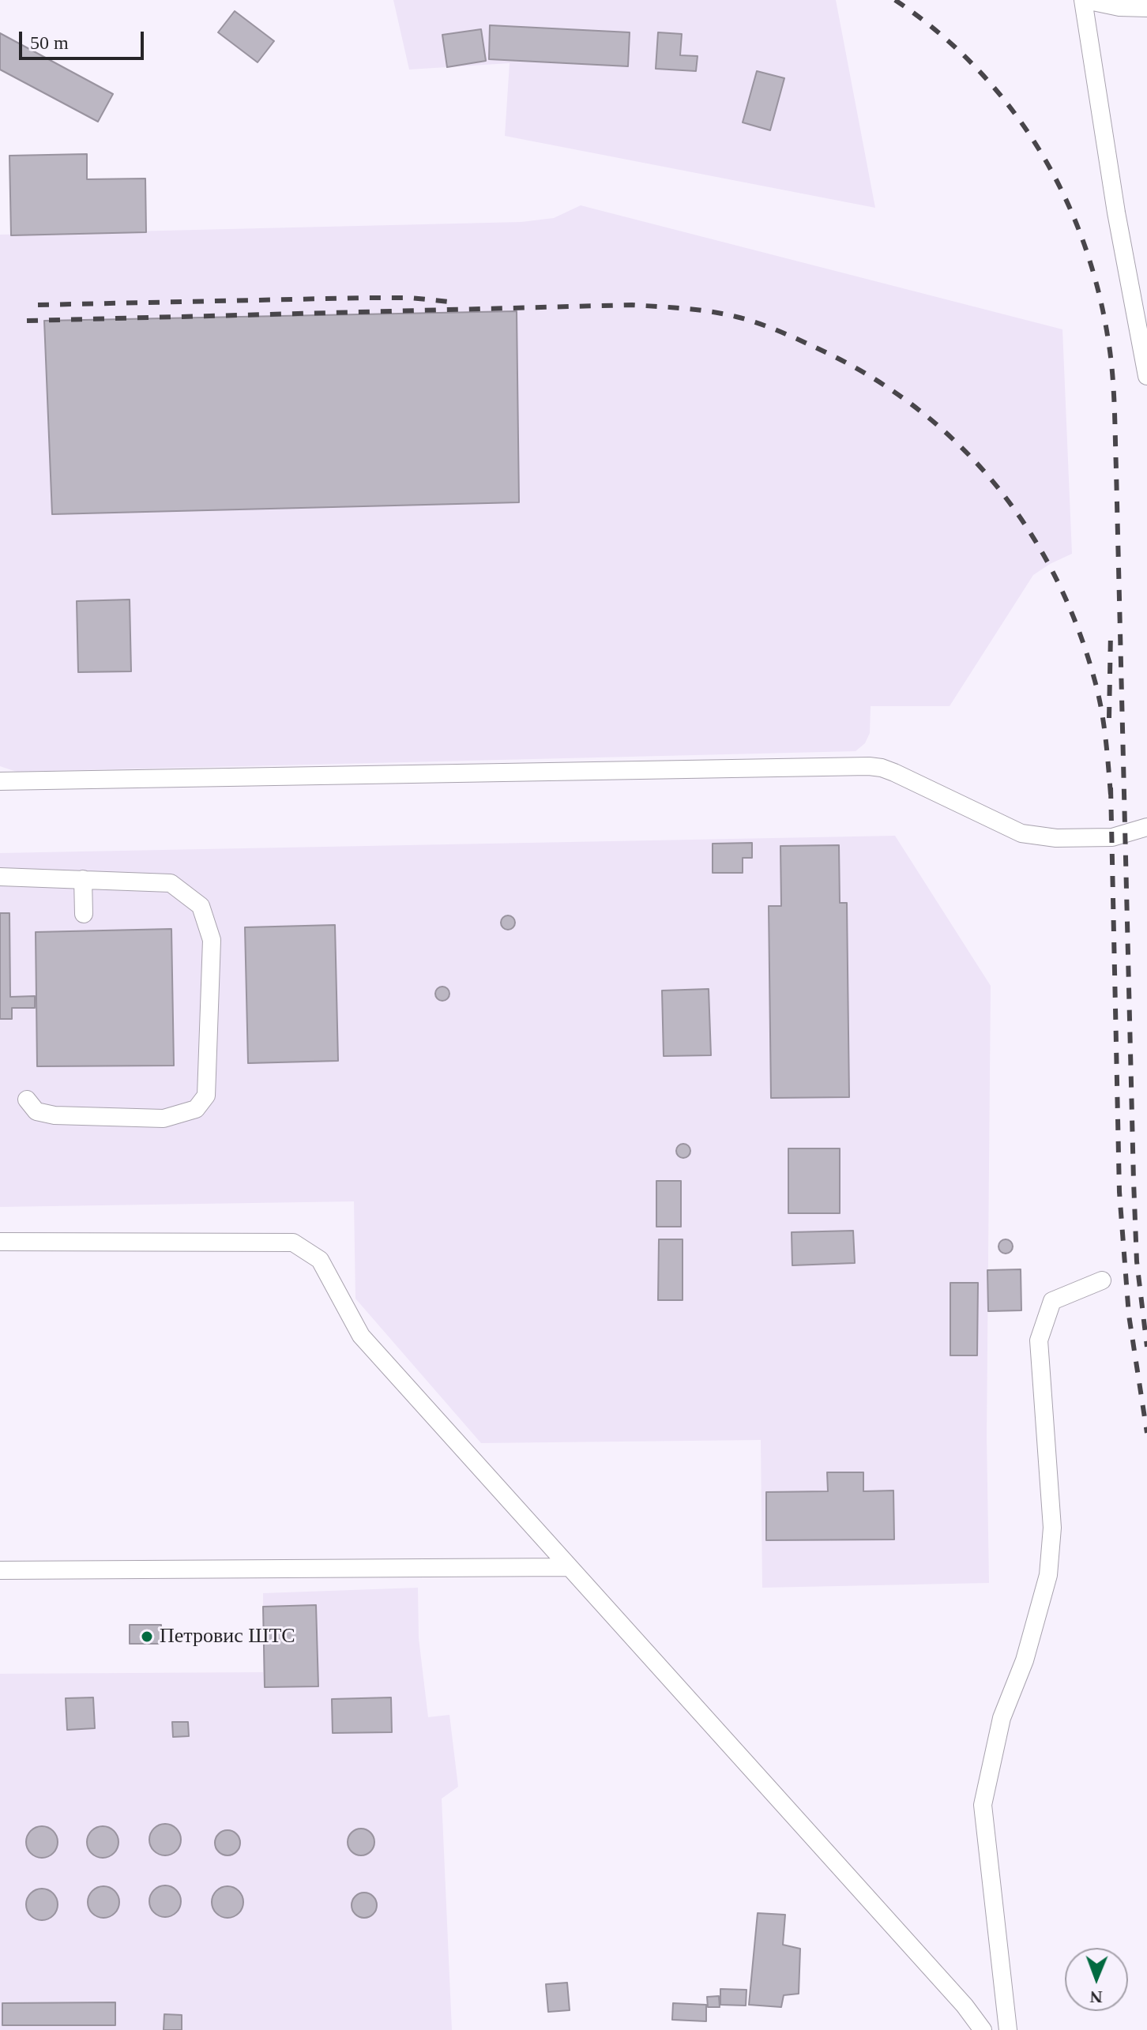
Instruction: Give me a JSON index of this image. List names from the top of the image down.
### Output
{
  "places": ["Петровис ШТС"],
  "scale_bar": "50 m",
  "north": "bottom"
}
